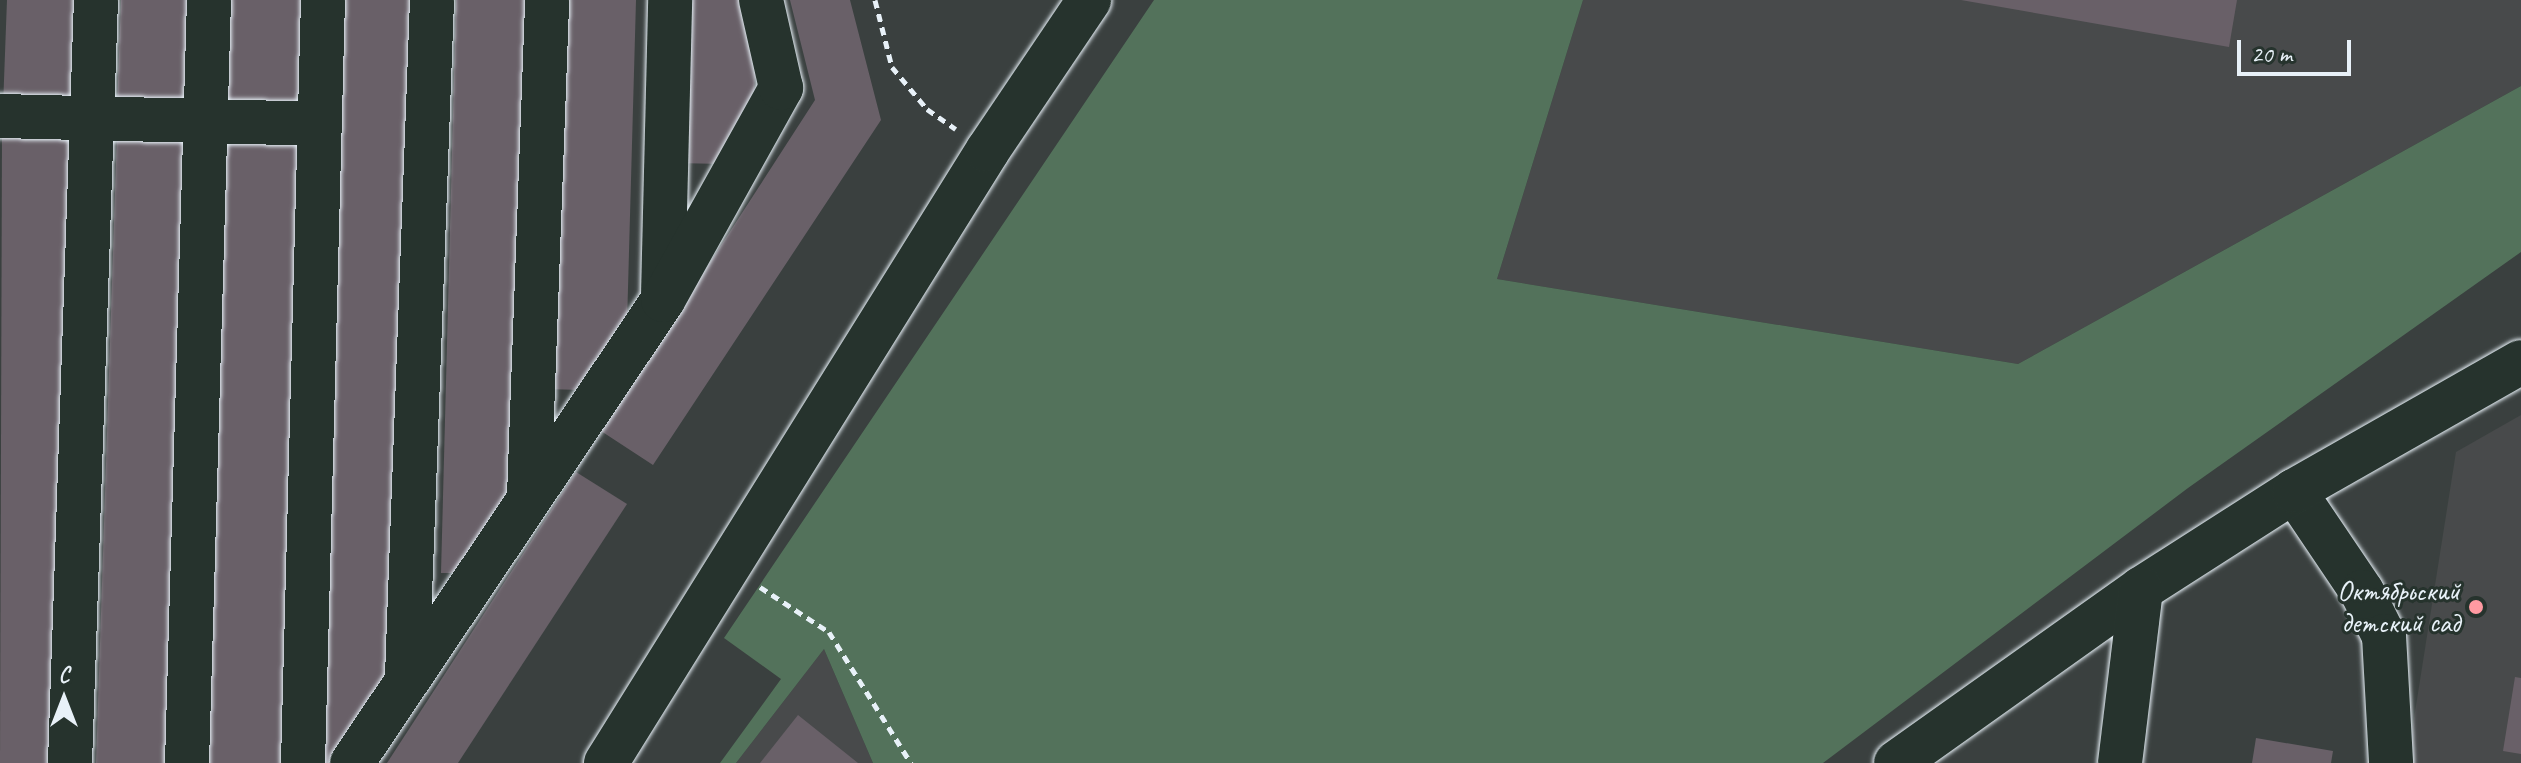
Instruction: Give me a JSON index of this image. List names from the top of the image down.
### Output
{
  "places": ["Октябрьский детский сад"],
  "scale_bar": "20 m",
  "north": "top"
}
